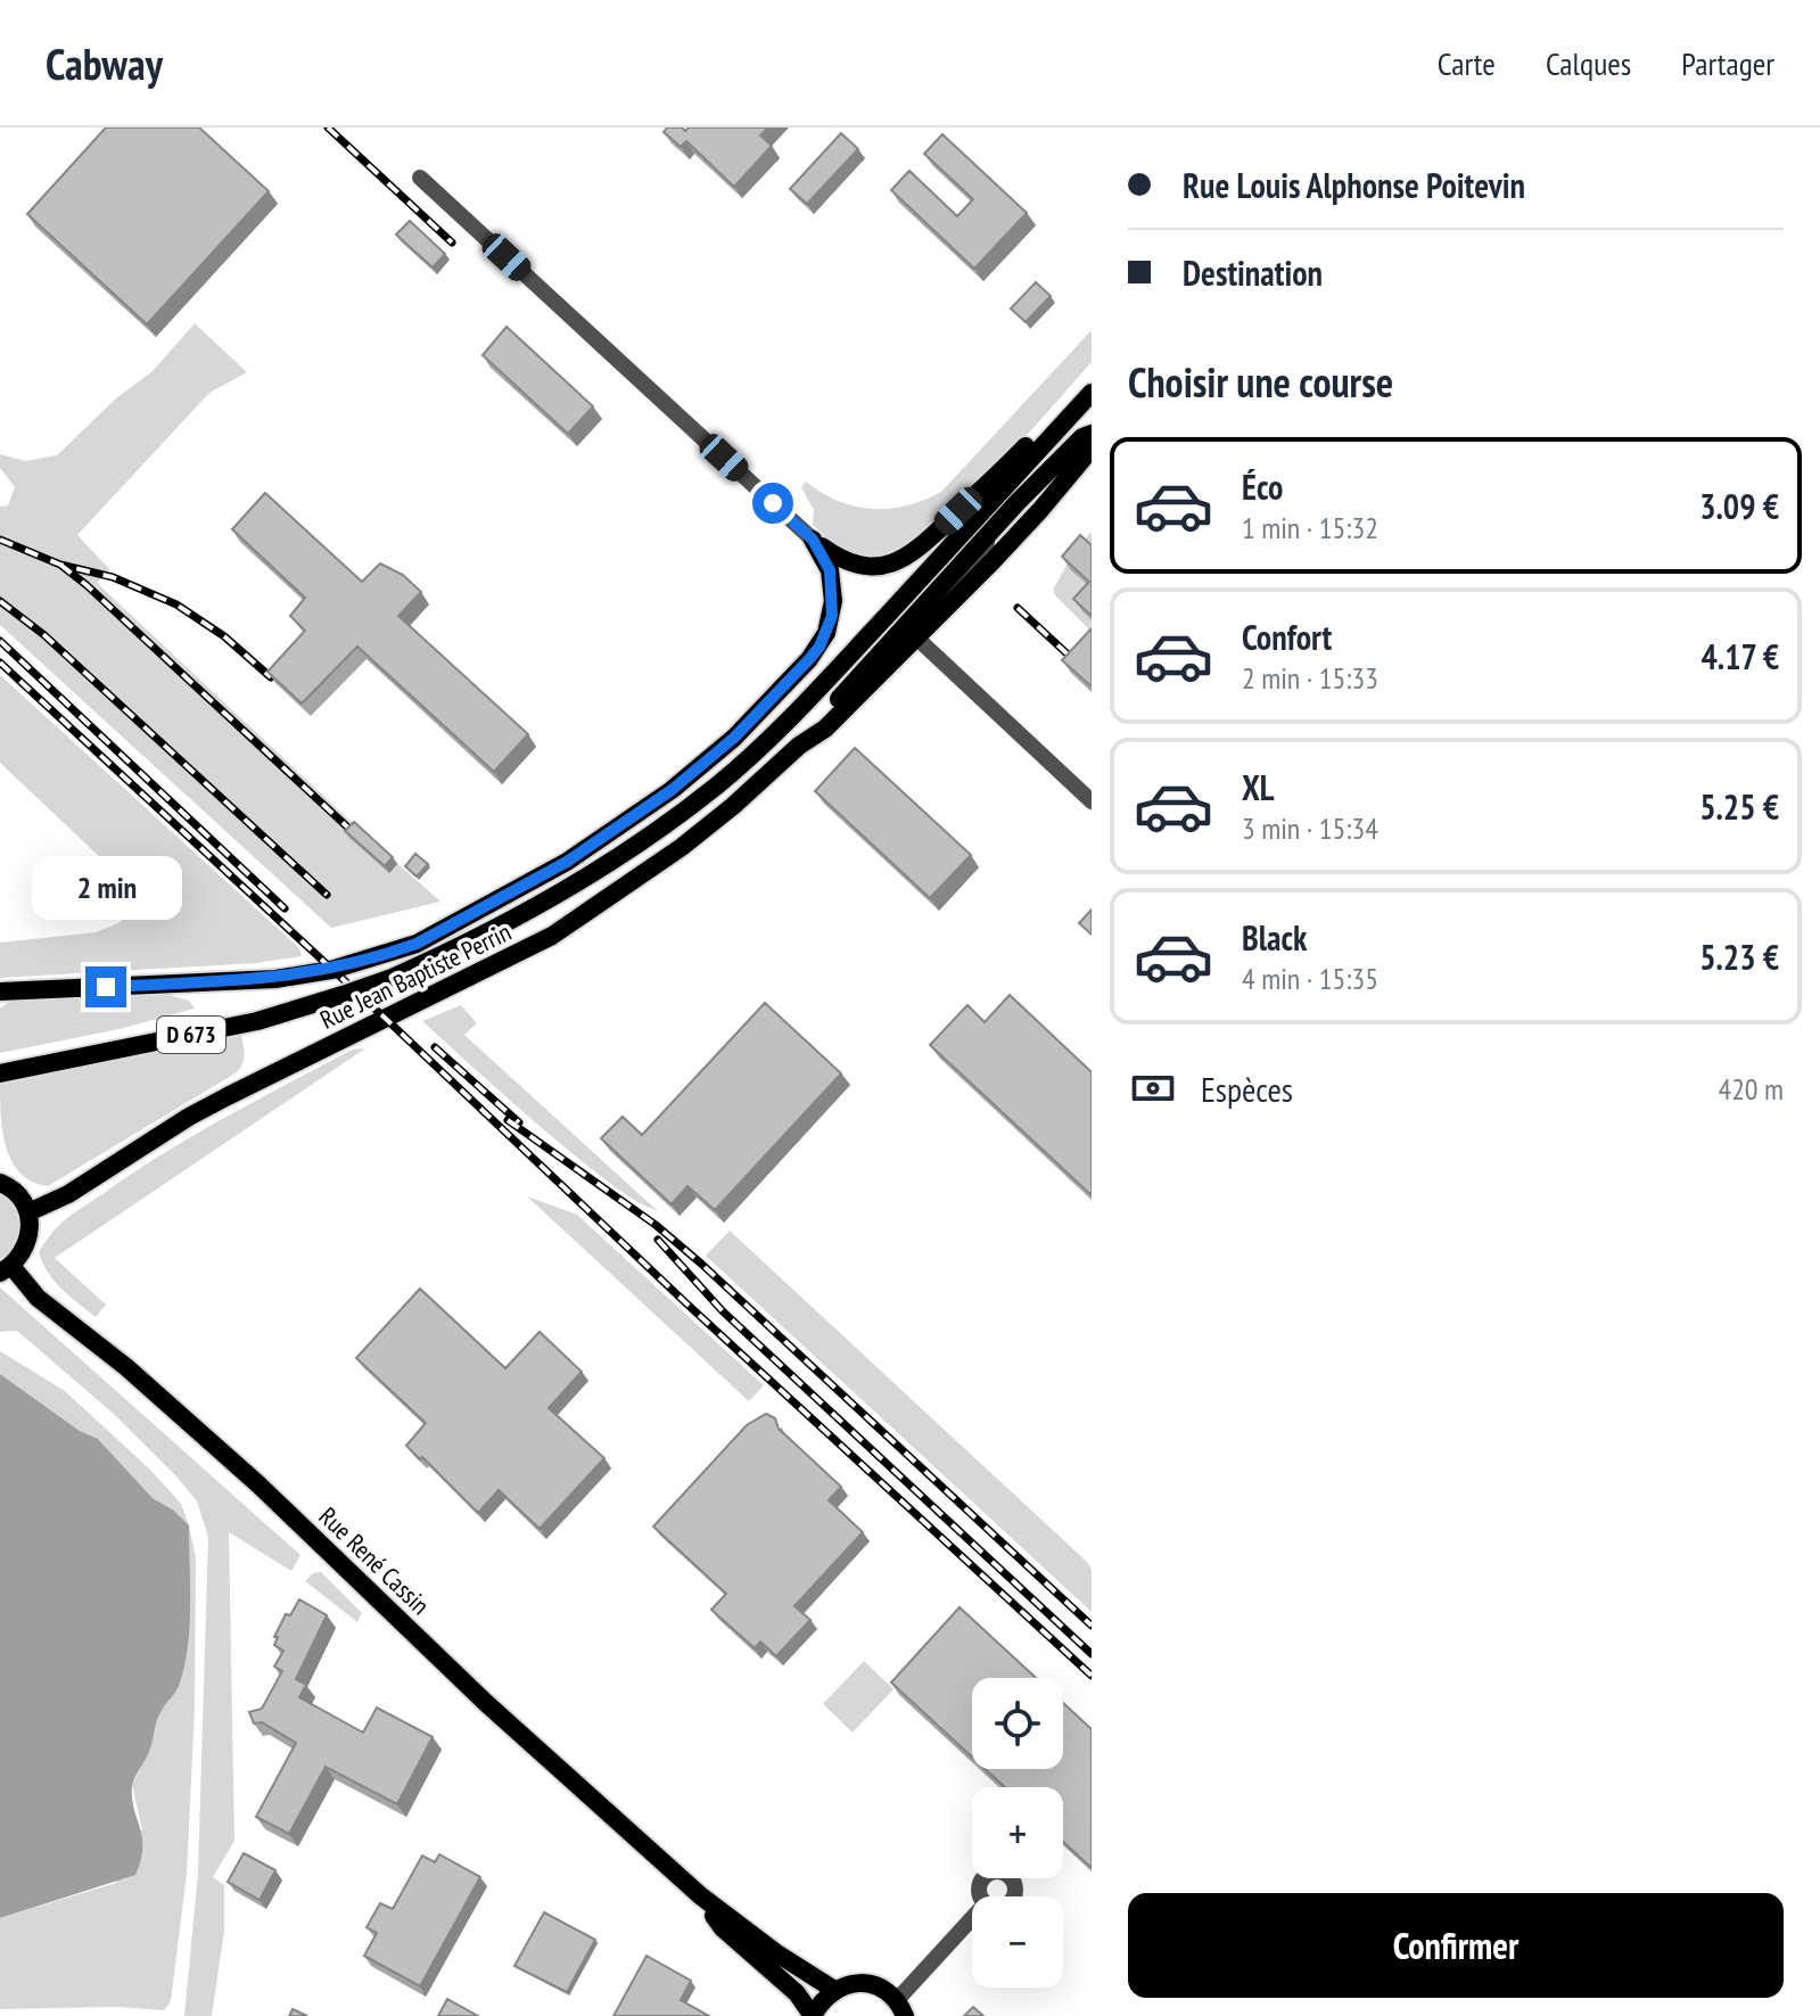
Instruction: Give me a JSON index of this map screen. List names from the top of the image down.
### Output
{
  "streets": {
    "main road": ["Rue Jean Baptiste Perrin", "D 673", "Rue René Cassin"]
  },
  "page": {
    "header": "Cabway",
    "nav": ["Carte", "Calques", "Partager"],
    "banner": ["Rue Louis Alphonse Poitevin", "Destination"],
    "heading": "Choisir une course",
    "list": [
      {
        "name": "Éco",
        "note": "1 min · 15:32",
        "value": "3.09 €"
      },
      {
        "name": "Confort",
        "note": "2 min · 15:33",
        "value": "4.17 €"
      },
      {
        "name": "XL",
        "note": "3 min · 15:34",
        "value": "5.25 €"
      },
      {
        "name": "Black",
        "note": "4 min · 15:35",
        "value": "5.23 €"
      }
    ],
    "bubble": "2 min",
    "pay": ["Espèces", "420 m"],
    "map_buttons": ["+", "−"],
    "buttons": "Confirmer"
  }
}
